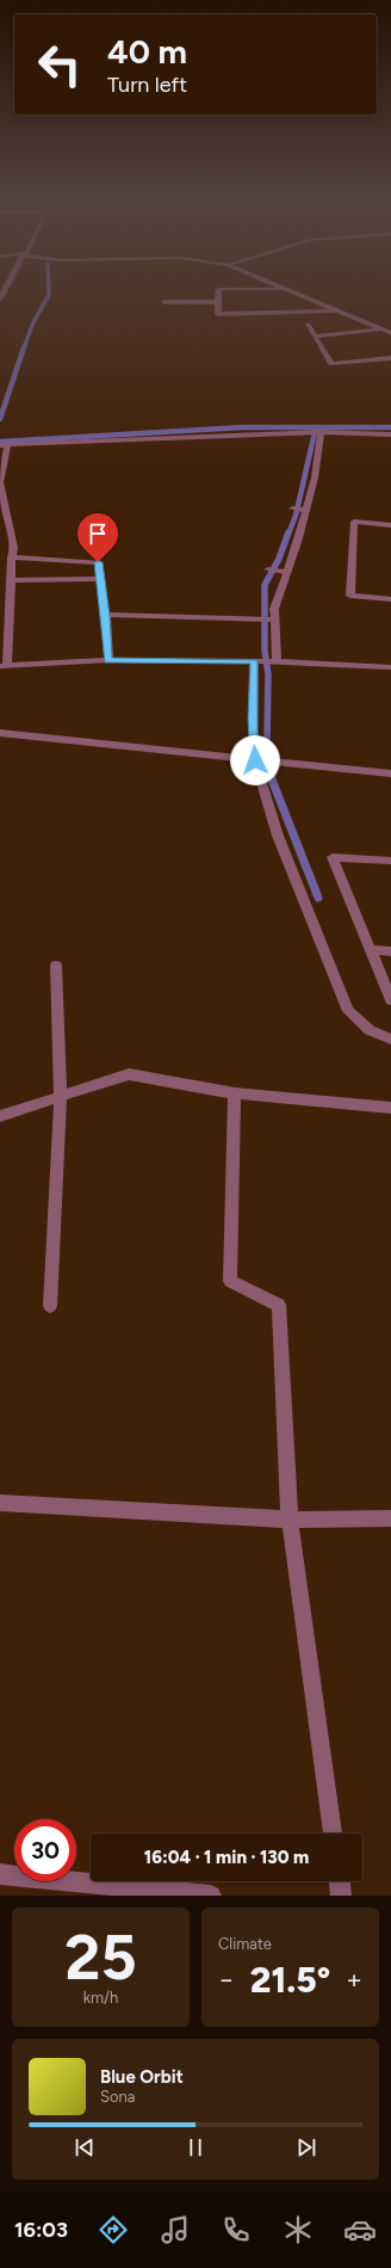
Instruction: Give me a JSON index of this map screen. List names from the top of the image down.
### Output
{
  "page": {
    "turn": ["40 m", "Turn left"],
    "limit": "30",
    "trip": "16:04 · 1 min · 130 m",
    "tile": [
      ["25", "km/h"],
      "Climate"
    ],
    "heat": ["−", "21.5°", "+"],
    "song": ["Blue Orbit", "Sona"],
    "tabs": "16:03"
  }
}
